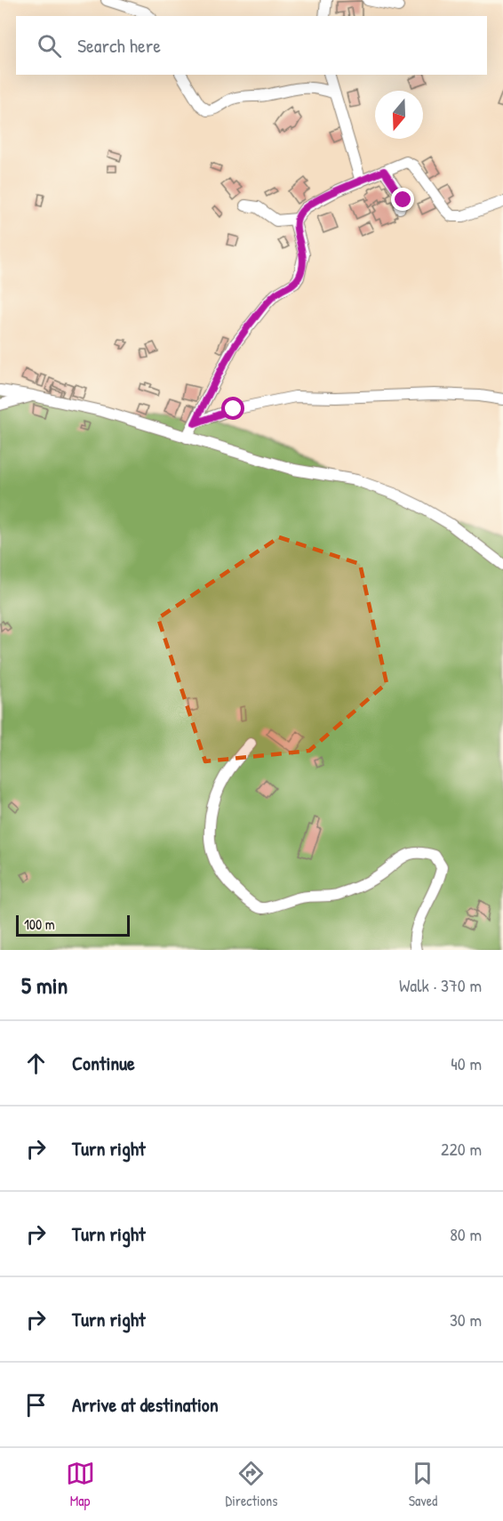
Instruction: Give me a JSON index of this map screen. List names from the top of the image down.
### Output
{
  "scale_bar": "100 m",
  "north": "bottom",
  "page": {
    "search": "Search here",
    "scale": "100 m",
    "heading": ["5 min", "Walk · 370 m"],
    "list": [
      ["Continue", "40 m"],
      ["Turn right", "220 m"],
      ["Turn right", "80 m"],
      ["Turn right", "30 m"],
      "Arrive at destination"
    ],
    "nav": ["Map", "Directions", "Saved"]
  }
}
